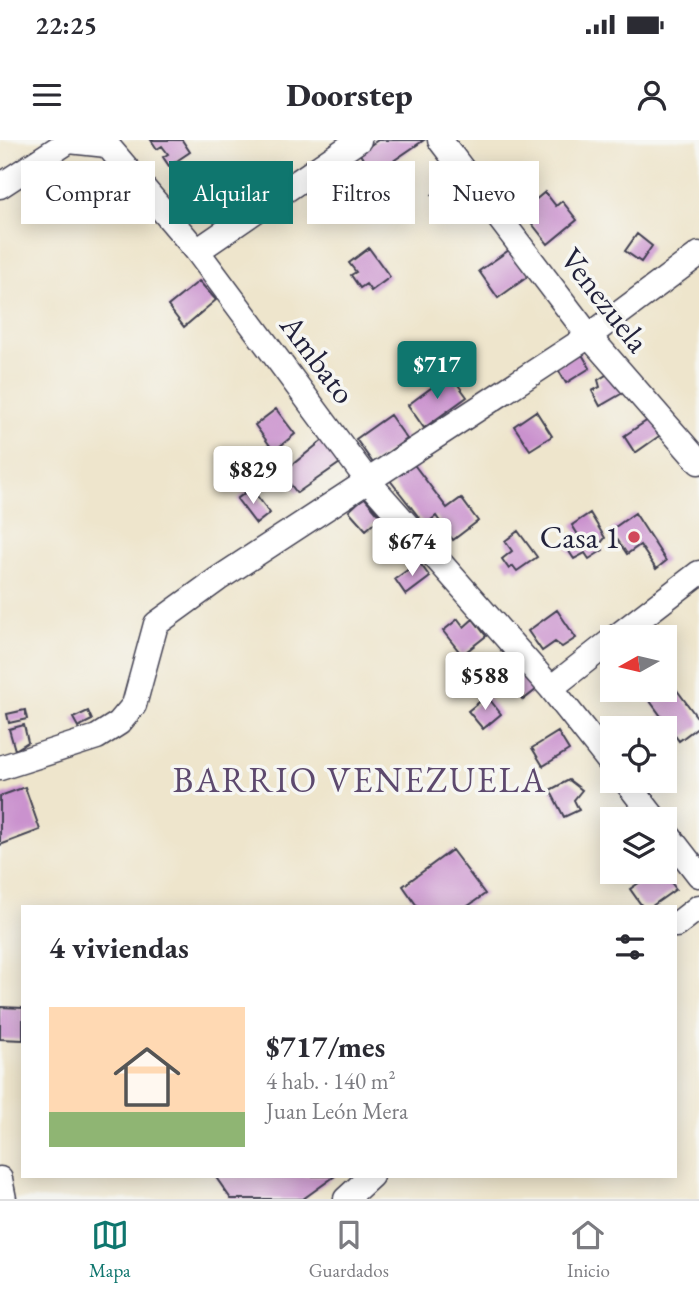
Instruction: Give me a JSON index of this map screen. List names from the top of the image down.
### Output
{
  "streets": {
    "street": ["Venezuela", "Ambato"]
  },
  "districts": ["BARRIO VENEZUELA"],
  "places": ["Casa 1"],
  "north": "left",
  "page": {
    "status": "22:25",
    "header": "Doorstep",
    "chip": [
      "Comprar",
      "Alquilar",
      "Filtros",
      "Nuevo"
    ],
    "price": [
      "$717",
      "$829",
      "$674",
      "$588"
    ],
    "heading": "4 viviendas",
    "list": [
      {
        "name": "$717/mes",
        "note": "4 hab. · 140 m² · Juan León Mera"
      }
    ],
    "tabs": ["Mapa", "Guardados", "Inicio"]
  }
}
